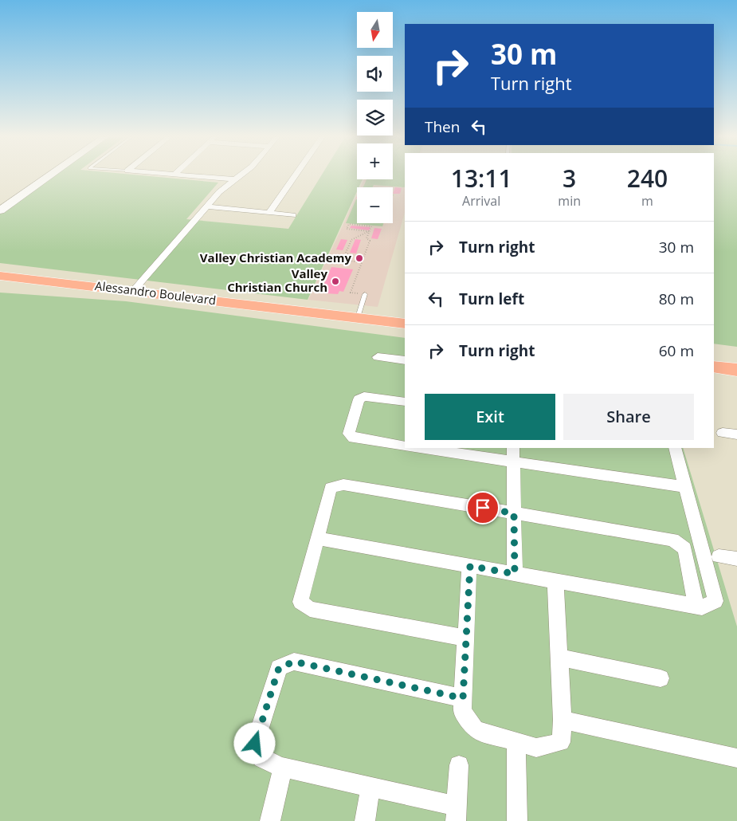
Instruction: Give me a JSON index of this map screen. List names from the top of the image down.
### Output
{
  "streets": {
    "main road": ["Alessandro Boulevard"]
  },
  "places": ["Valley Christian Academy", "Valley Christian Church"],
  "north": "bottom",
  "page": {
    "map_buttons": ["+", "−"],
    "turn": ["30 m", "Turn right"],
    "then": "Then",
    "eta": [
      "13:11",
      "Arrival",
      "3",
      "min",
      "240",
      "m"
    ],
    "list": [
      {
        "name": "Turn right",
        "value": "30 m"
      },
      {
        "name": "Turn left",
        "value": "80 m"
      },
      {
        "name": "Turn right",
        "value": "60 m"
      }
    ],
    "buttons": ["Exit", "Share"]
  }
}
